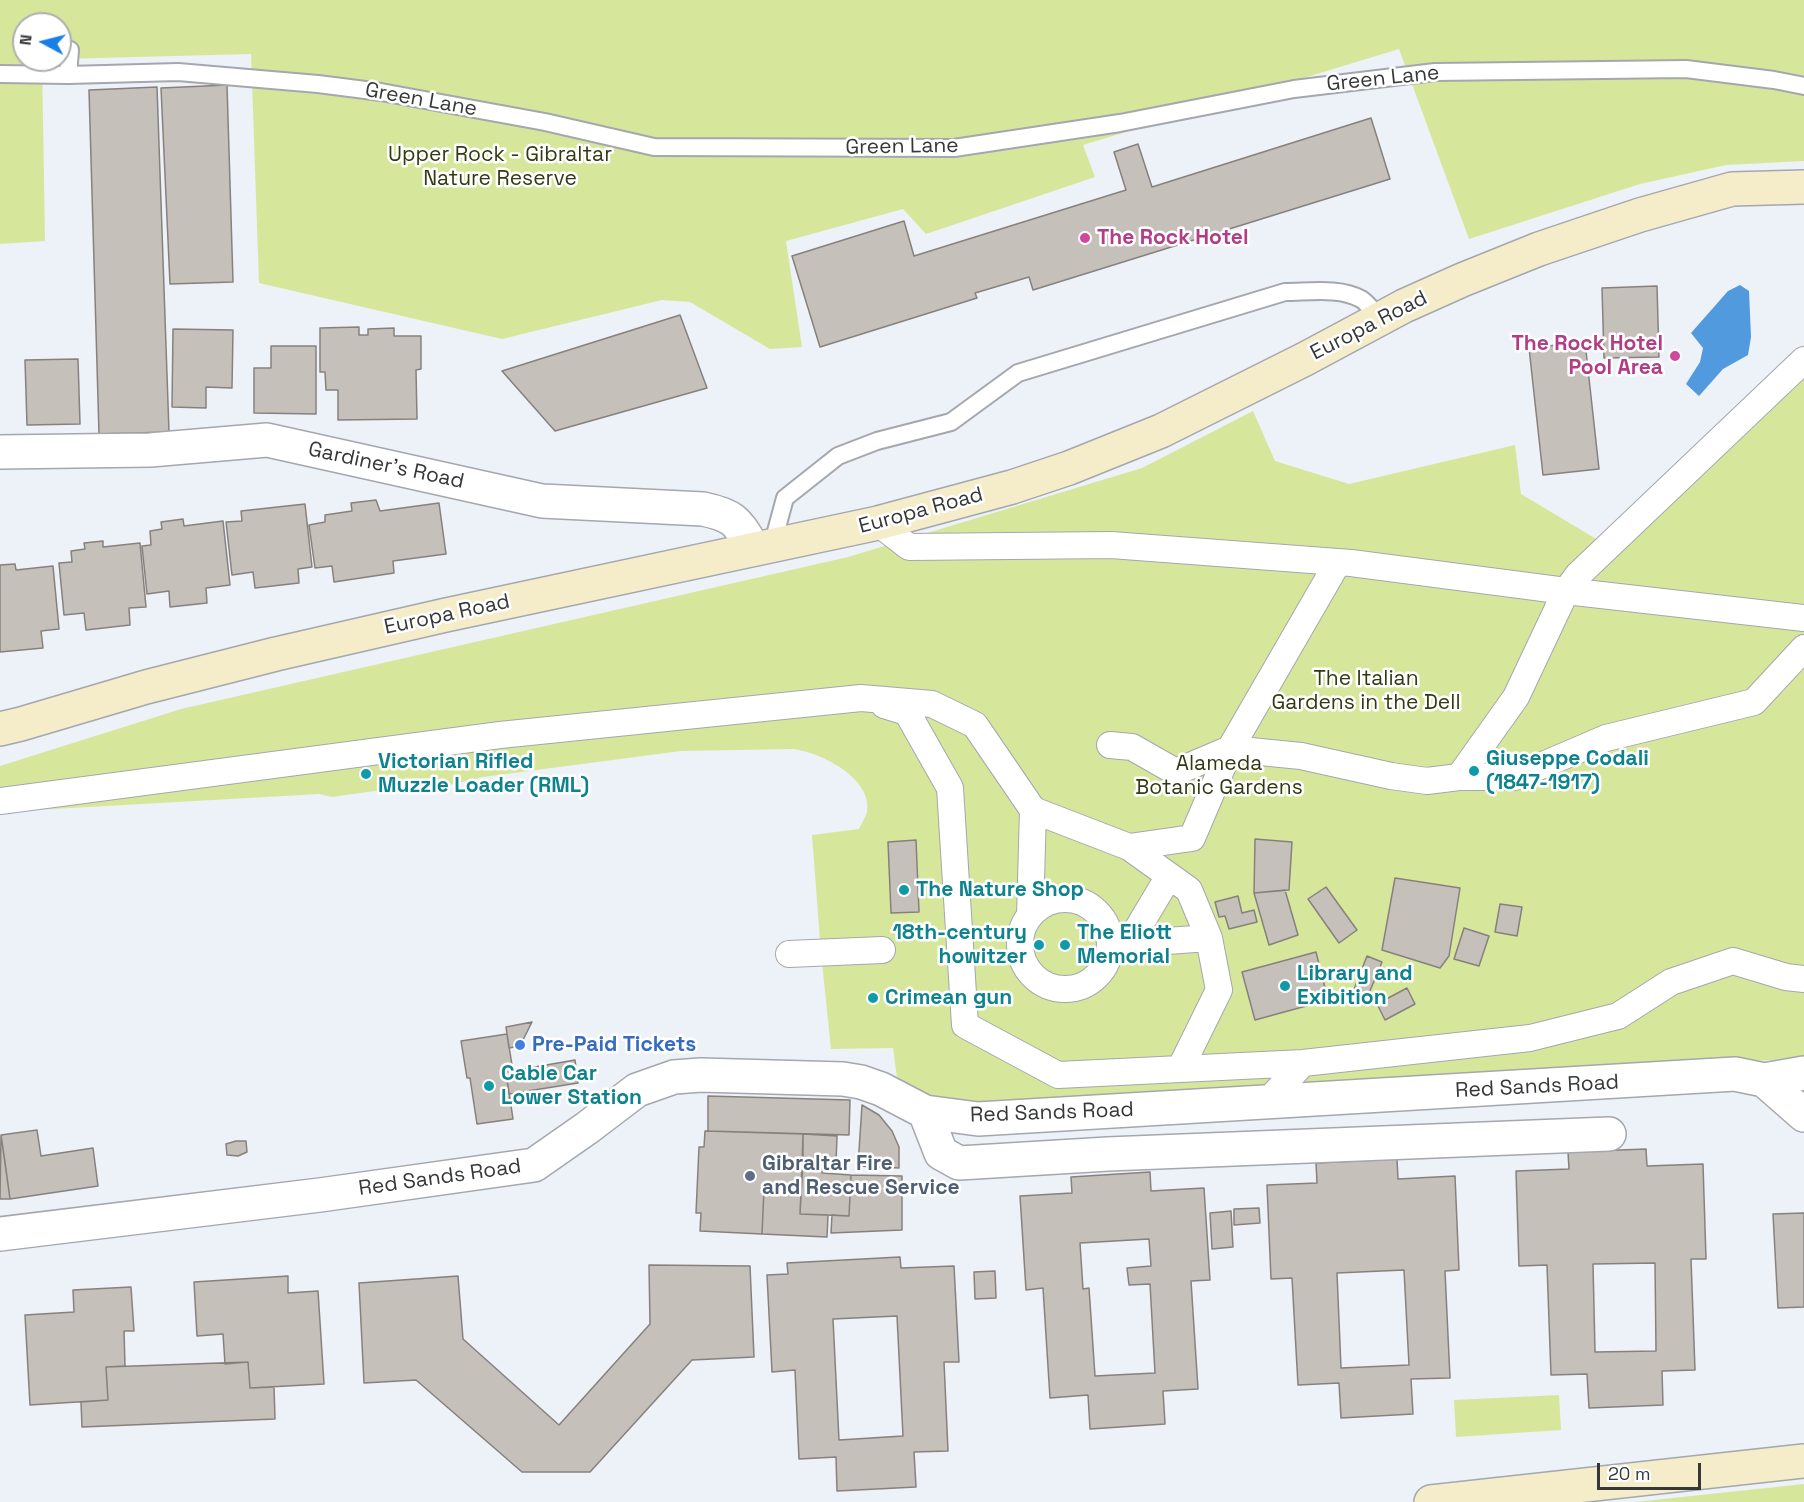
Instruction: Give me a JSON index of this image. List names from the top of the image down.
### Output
{
  "streets": {
    "main road": ["Europa Road"],
    "street": ["Gardiner's Road", "Red Sands Road"],
    "lane": ["Green Lane"]
  },
  "crossings": [
    ["Europa Road", "Gardiner's Road"]
  ],
  "parks": ["Upper Rock - Gibraltar Nature Reserve", "The Italian Gardens in the Dell", "Alameda Botanic Gardens"],
  "places": [
    "The Rock Hotel",
    "The Rock Hotel Pool Area",
    "Giuseppe Codali (1847-1917)",
    "Victorian Rifled Muzzle Loader (RML)",
    "The Nature Shop",
    "18th-century howitzer",
    "The Eliott Memorial",
    "Library and Exibition",
    "Crimean gun",
    "Pre-Paid Tickets",
    "Cable Car Lower Station",
    "Gibraltar Fire and Rescue Service"
  ],
  "scale_bar": "20 m",
  "north": "left"
}
